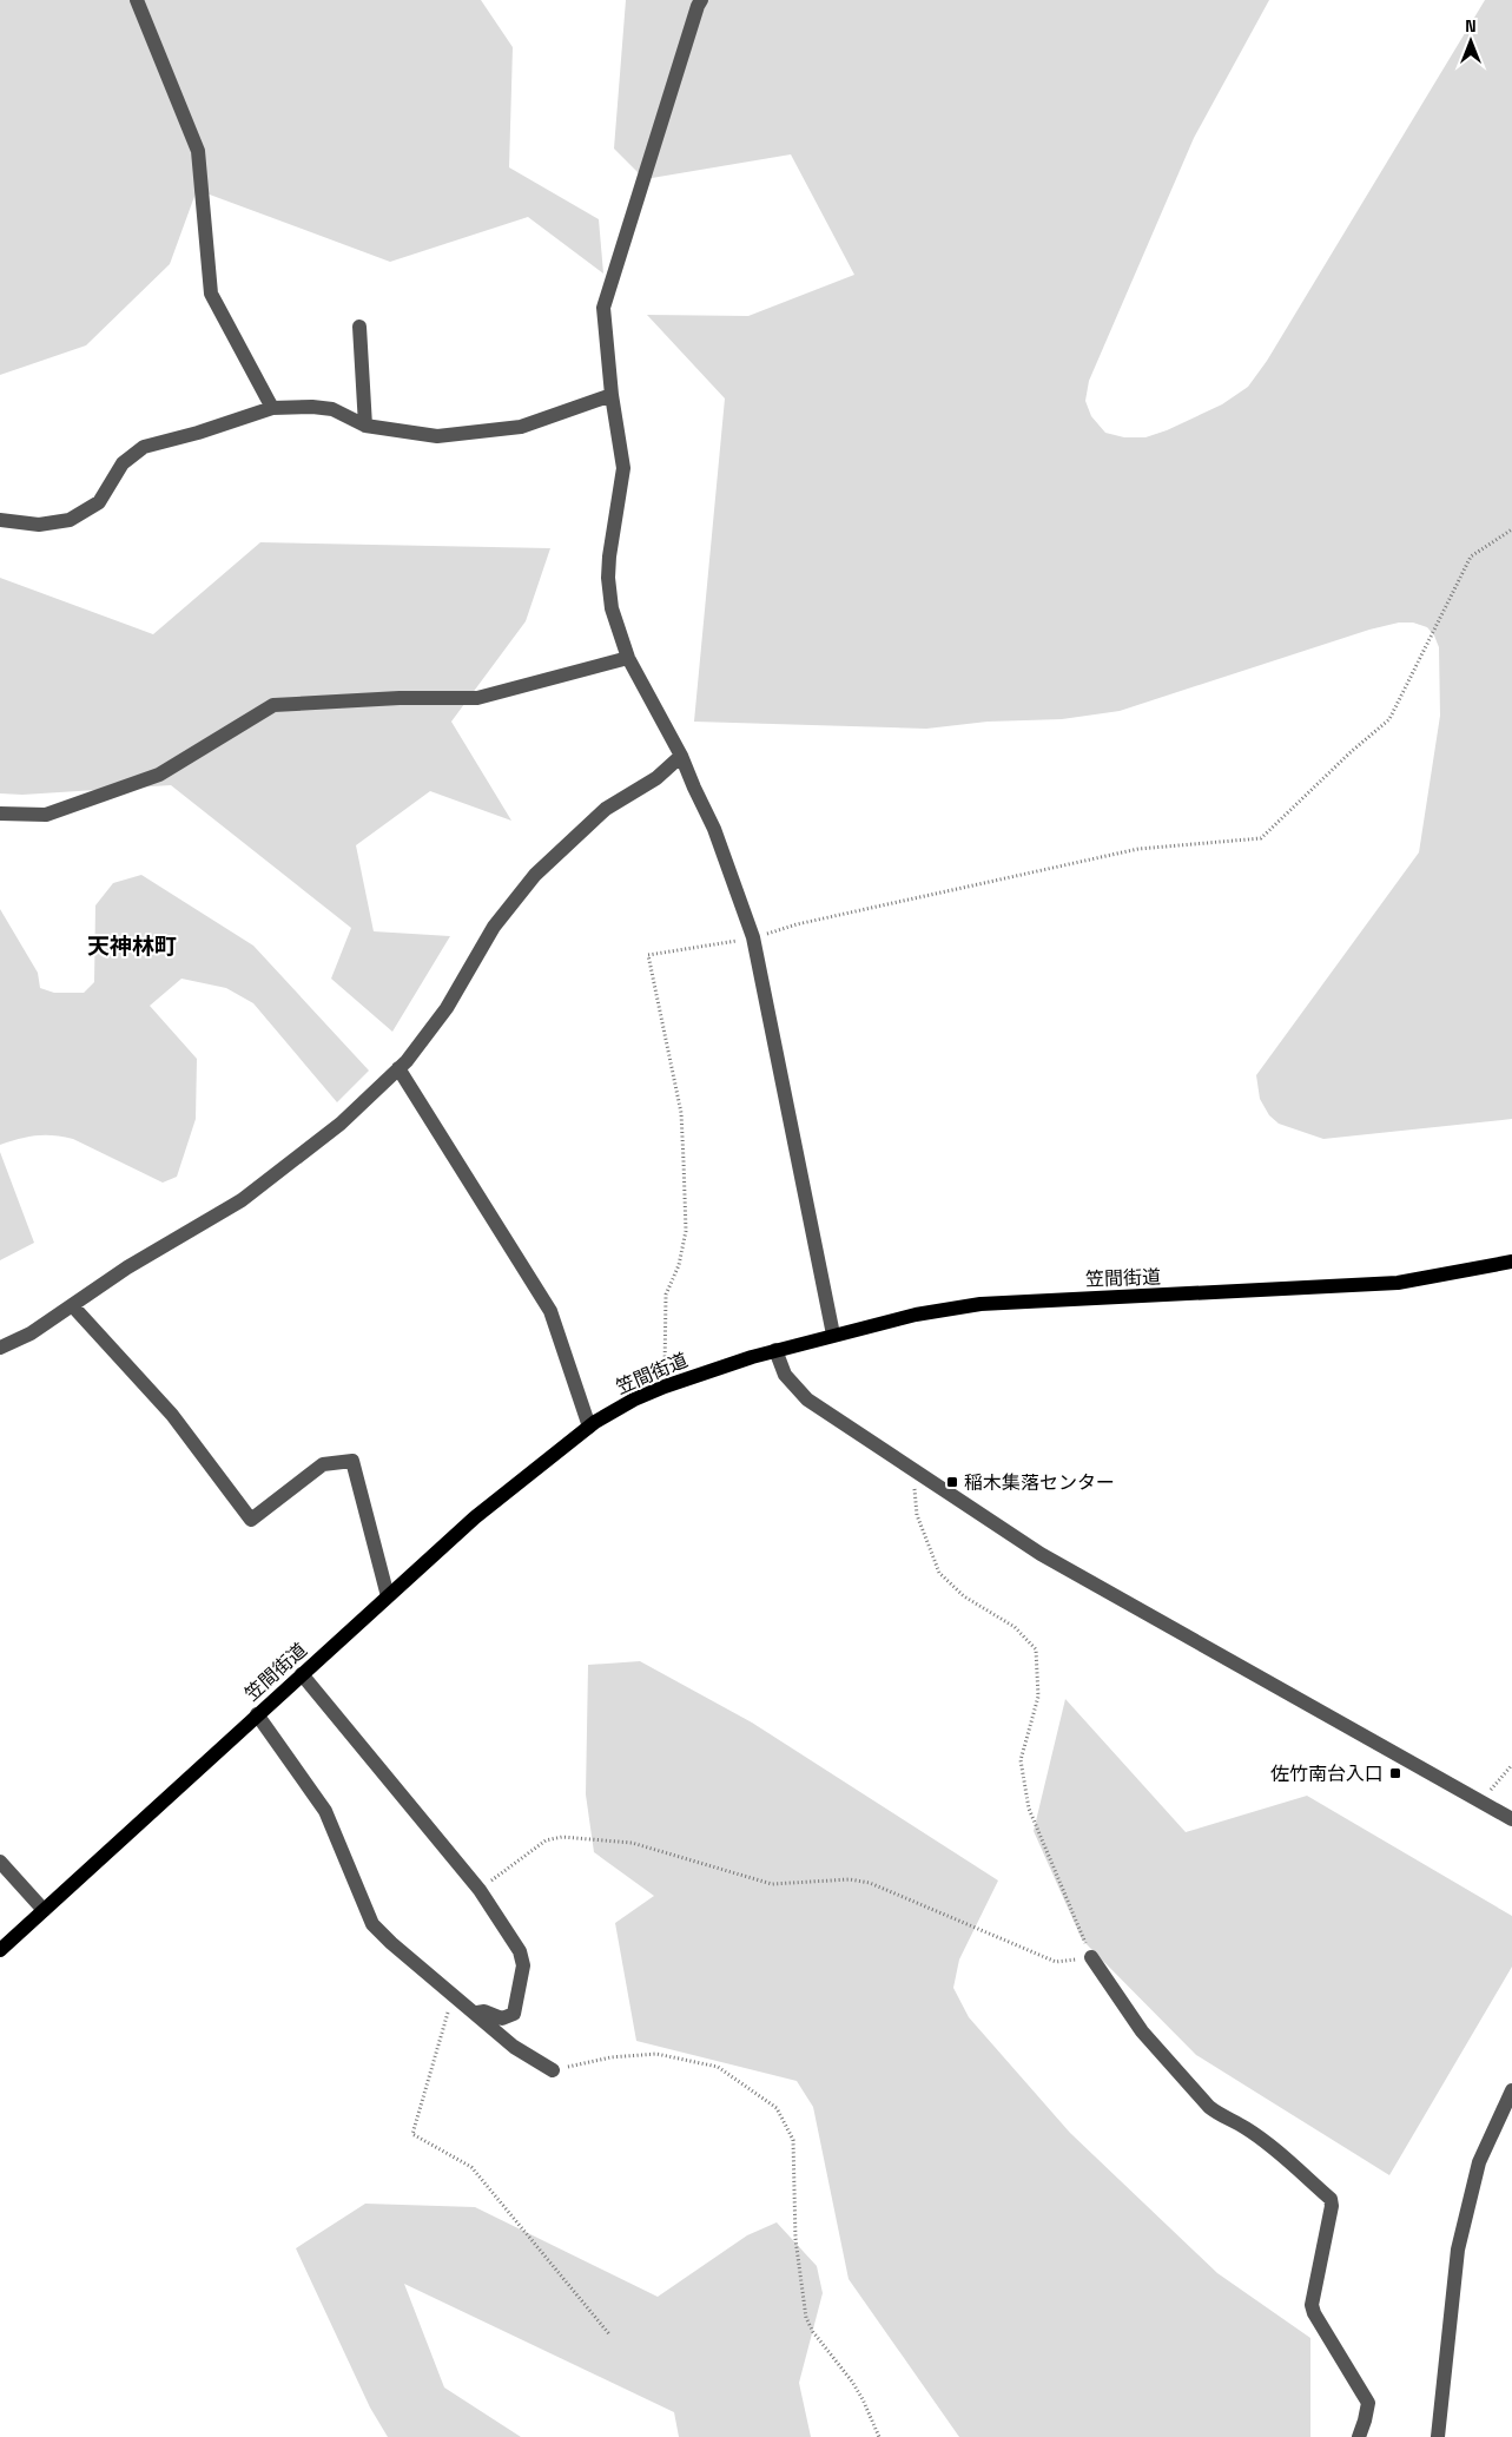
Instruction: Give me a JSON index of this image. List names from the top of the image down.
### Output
{
  "streets": {
    "main road": ["笠間街道"]
  },
  "districts": ["天神林町"],
  "places": {
    "transit": ["稲木集落センター", "佐竹南台入口"]
  },
  "north": "top"
}
